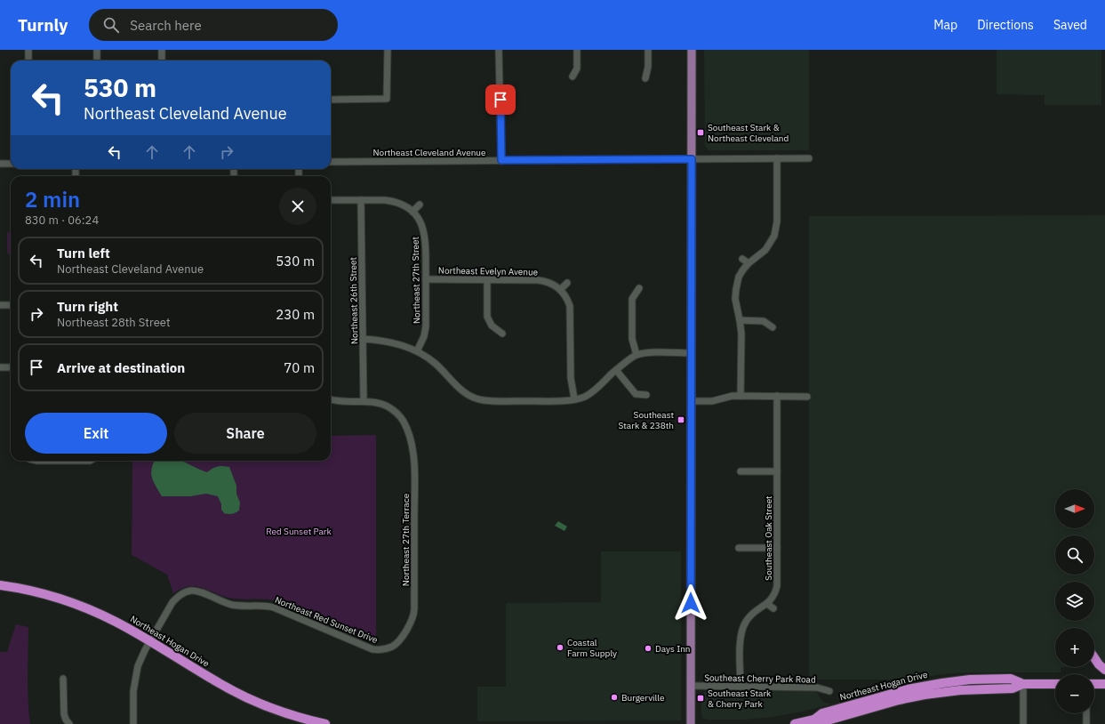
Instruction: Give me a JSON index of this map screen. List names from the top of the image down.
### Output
{
  "streets": {
    "highway": ["Northeast Hogan Drive"],
    "street": [
      "Northeast Cleveland Avenue",
      "Northeast Evelyn Avenue",
      "Northeast 27th Street",
      "Northeast 26th Street",
      "Southeast Oak Street",
      "Northeast 27th Terrace",
      "Northeast Red Sunset Drive",
      "Southeast Cherry Park Road"
    ]
  },
  "crossings": [
    ["Northeast Evelyn Avenue", "Northeast 27th Street"],
    ["Northeast 26th Street", "Northeast 27th Terrace"],
    ["Southeast Oak Street", "Southeast Cherry Park Road"],
    ["Northeast 27th Terrace", "Northeast Red Sunset Drive"],
    ["Northeast Red Sunset Drive", "Northeast Hogan Drive"]
  ],
  "parks": ["Red Sunset Park"],
  "places": {
    "transit": ["Southeast Stark & Northeast Cleveland", "Southeast Stark & 238th", "Southeast Stark & Cherry Park"],
    "other": ["Coastal Farm Supply", "Days Inn", "Burgerville"]
  },
  "north": "right",
  "page": {
    "header": "Turnly",
    "search": "Search here",
    "nav": ["Map", "Directions", "Saved"],
    "turn": ["530 m", "Northeast Cleveland Avenue"],
    "heading": ["2 min", "830 m · 06:24"],
    "list": [
      {
        "name": "Turn left",
        "note": "Northeast Cleveland Avenue",
        "value": "530 m"
      },
      {
        "name": "Turn right",
        "note": "Northeast 28th Street",
        "value": "230 m"
      },
      {
        "name": "Arrive at destination",
        "value": "70 m"
      }
    ],
    "buttons": ["Exit", "Share"],
    "map_buttons": ["+", "−"]
  }
}
